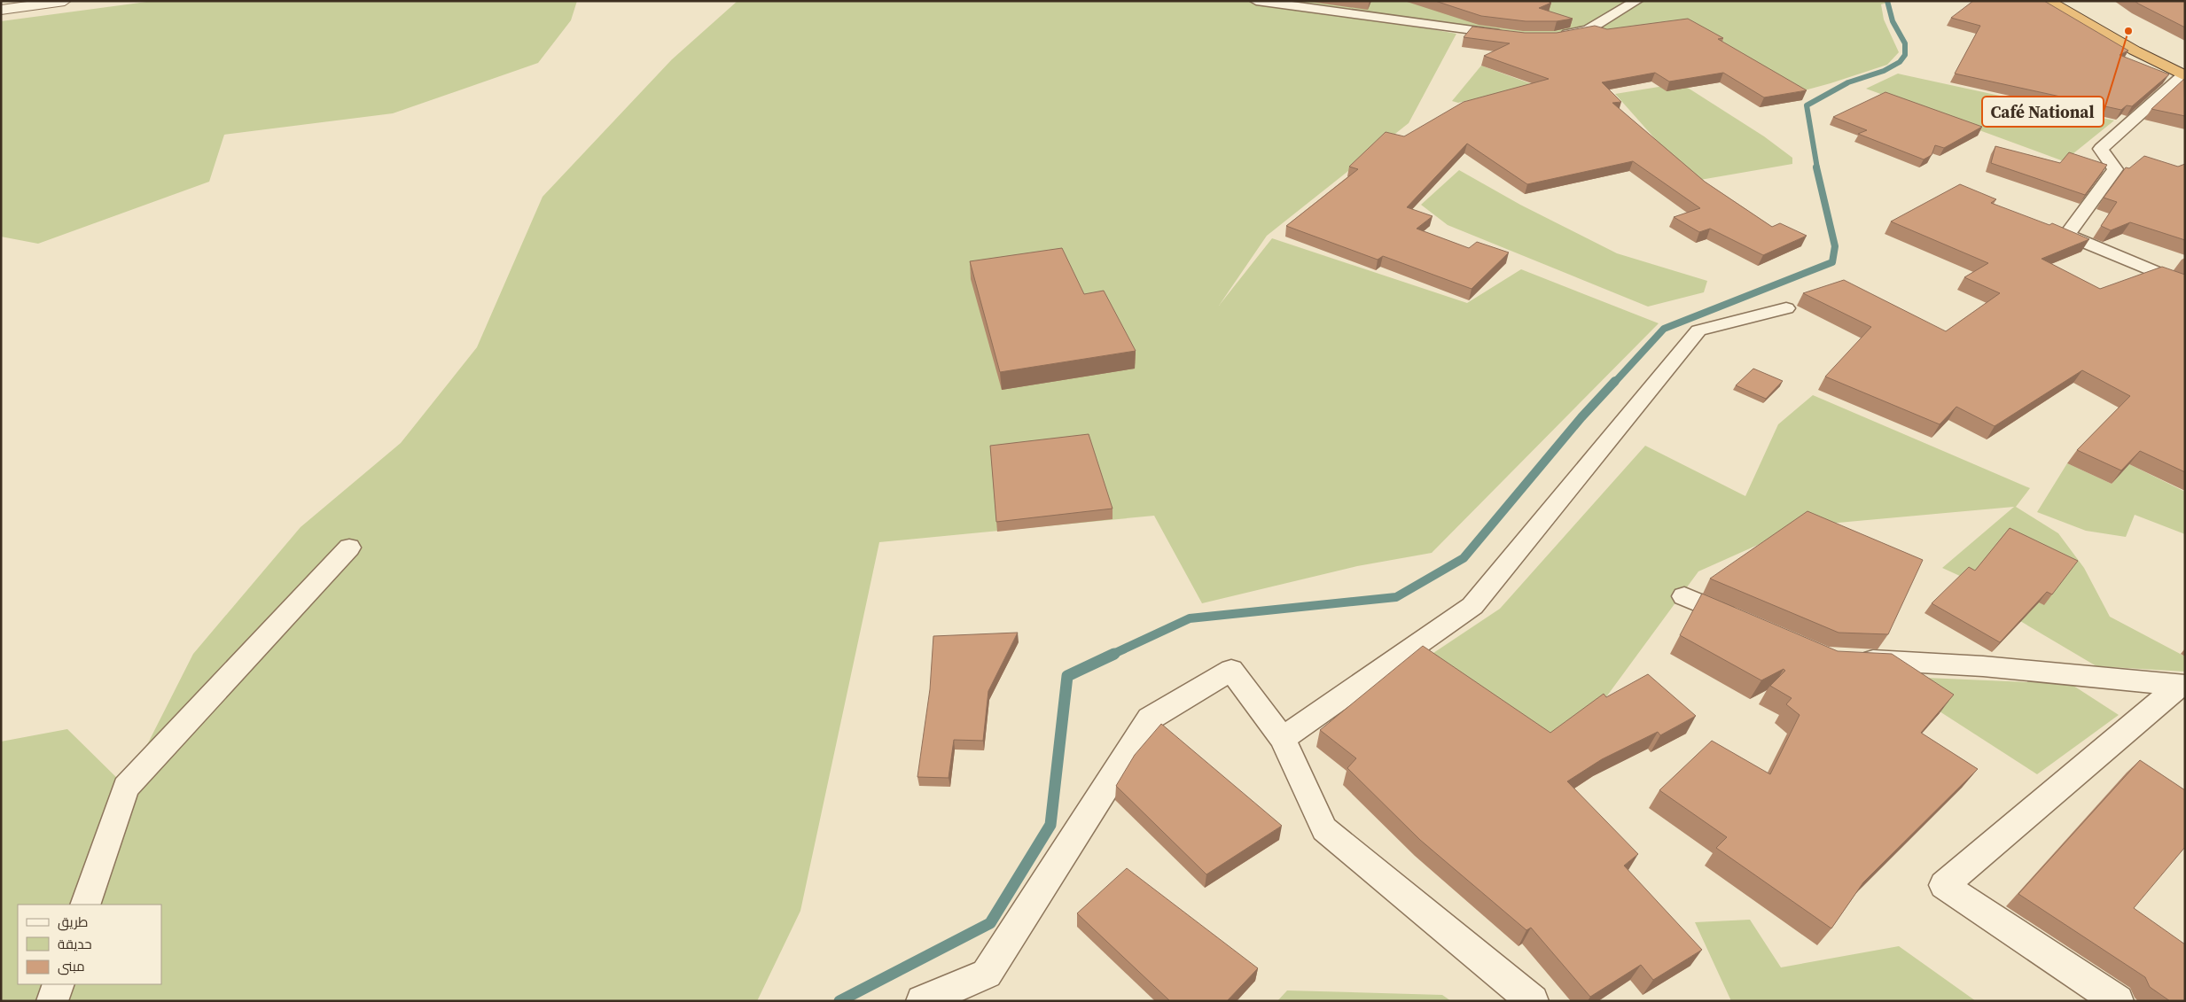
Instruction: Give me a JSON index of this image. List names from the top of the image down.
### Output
{
  "places": ["Café National"],
  "legend": ["طريق", "حديقة", "مبنى"]
}
